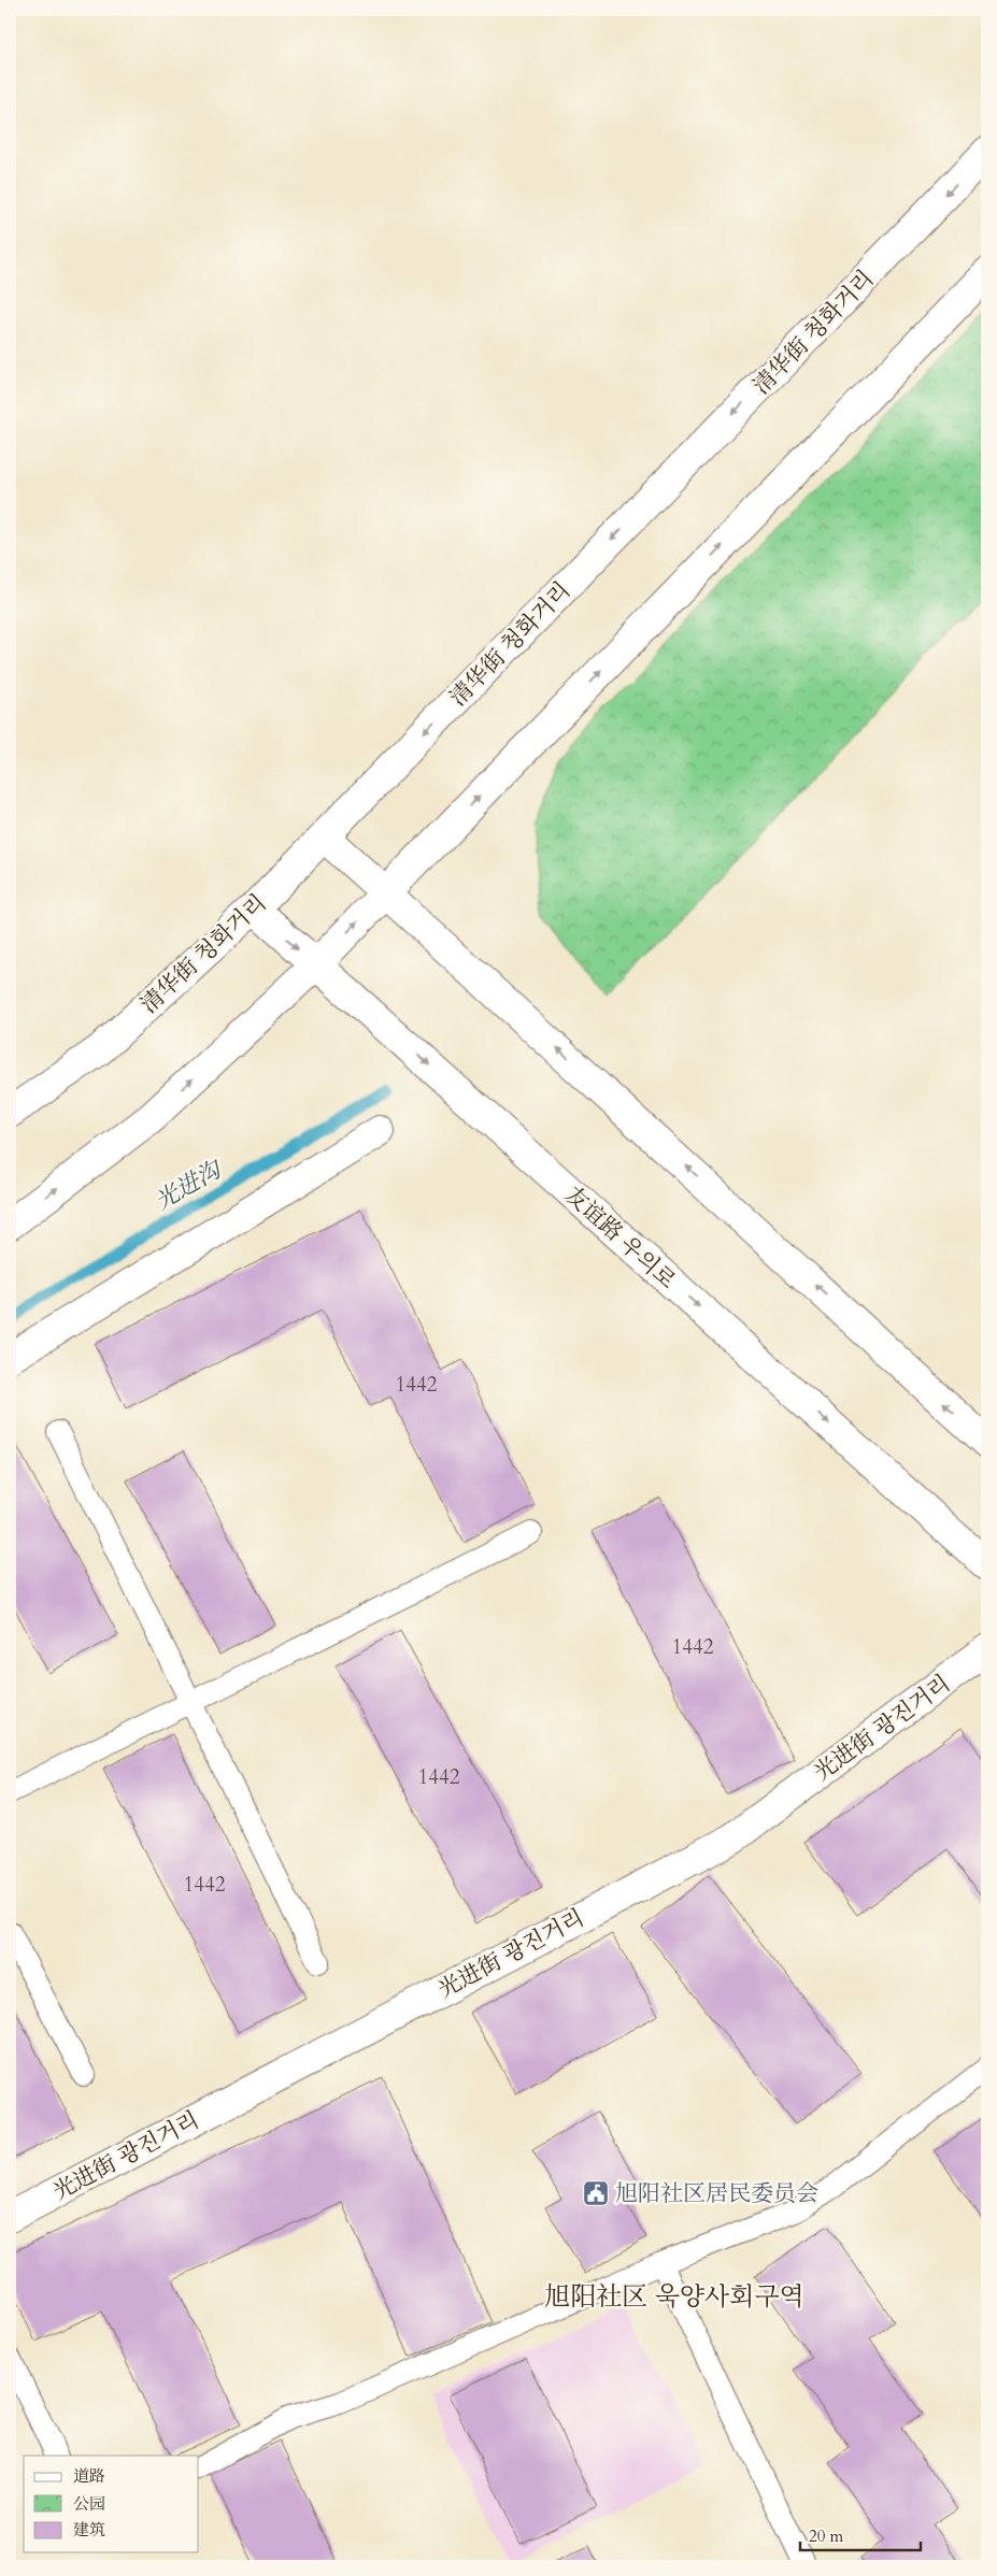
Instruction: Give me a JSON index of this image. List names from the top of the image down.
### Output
{
  "streets": {
    "main road": ["清华街 청화거리", "友谊路 우의로", "光进街 광진거리"]
  },
  "crossings": [
    ["清华街 청화거리", "友谊路 우의로"]
  ],
  "districts": ["旭阳社区 욱양사회구역"],
  "water": ["光进沟"],
  "places": {
    "public building": ["旭阳社区居民委员会"]
  },
  "house_numbers": [
    "1442",
    "1442",
    "1442",
    "1442"
  ],
  "legend": ["道路", "公园", "建筑"],
  "scale_bar": "20 m"
}
